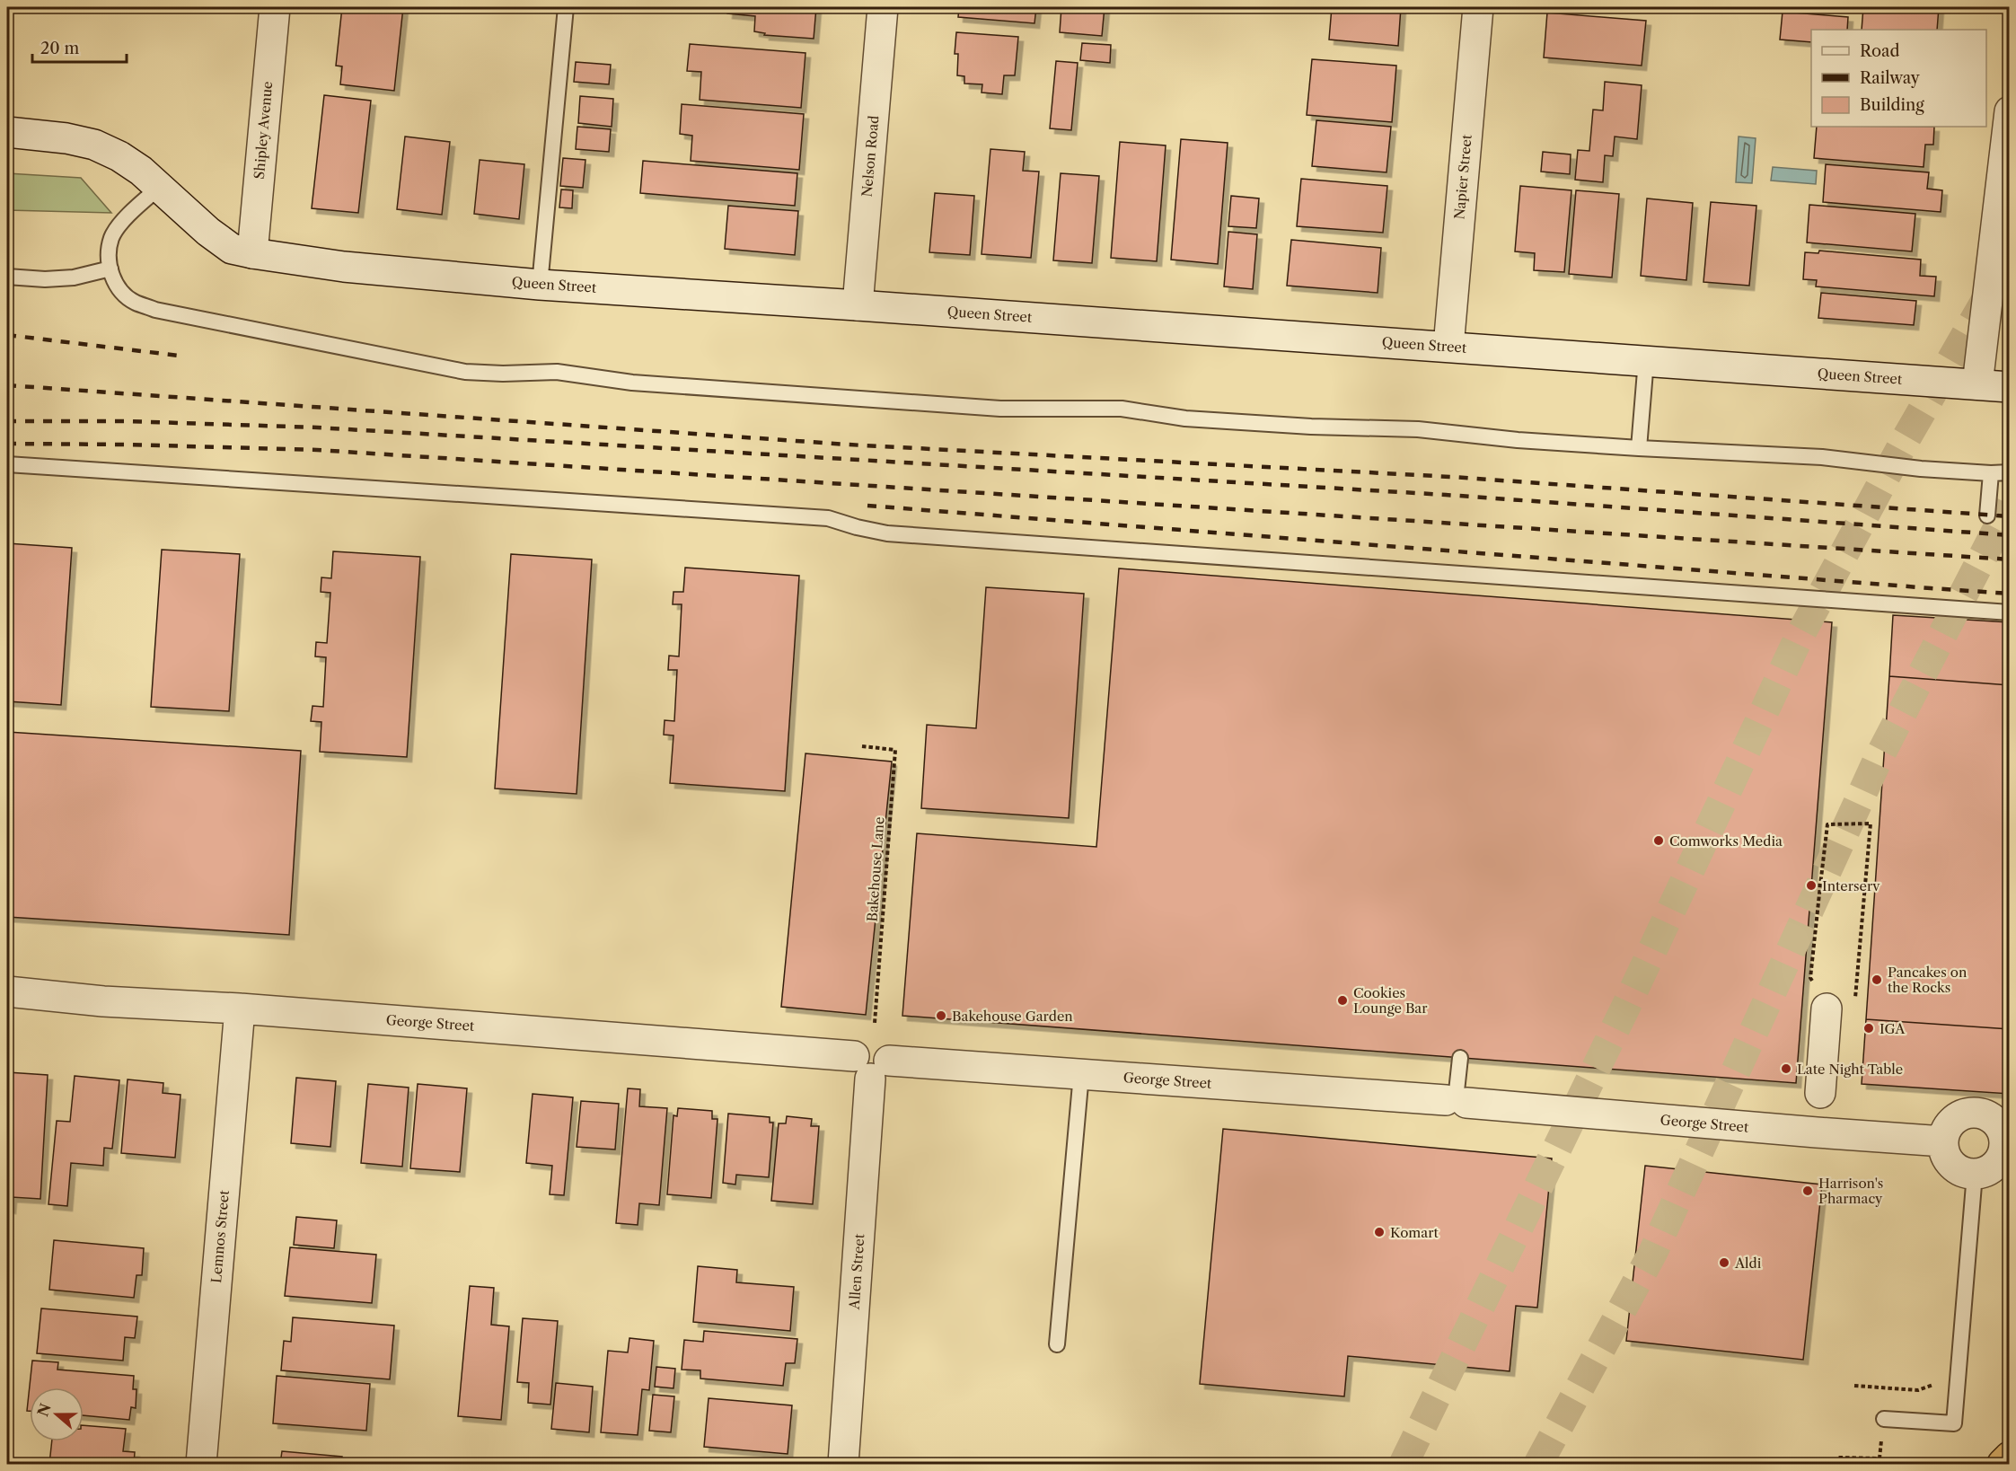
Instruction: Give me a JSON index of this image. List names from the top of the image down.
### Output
{
  "streets": {
    "street": [
      "Shipley Avenue",
      "Nelson Road",
      "Napier Street",
      "Queen Street",
      "George Street",
      "Lemnos Street",
      "Allen Street"
    ],
    "path": ["Bakehouse Lane"]
  },
  "crossings": [
    ["Shipley Avenue", "Queen Street"],
    ["Nelson Road", "Queen Street"],
    ["Napier Street", "Queen Street"],
    ["George Street", "Lemnos Street"],
    ["George Street", "Allen Street"]
  ],
  "places": [
    "Comworks Media",
    "Interserv",
    "Pancakes on the Rocks",
    "Cookies Lounge Bar",
    "Bakehouse Garden",
    "IGA",
    "Late Night Table",
    "Harrison's Pharmacy",
    "Komart",
    "Aldi"
  ],
  "legend": ["Road", "Railway", "Building"],
  "scale_bar": "20 m",
  "north": "left"
}
